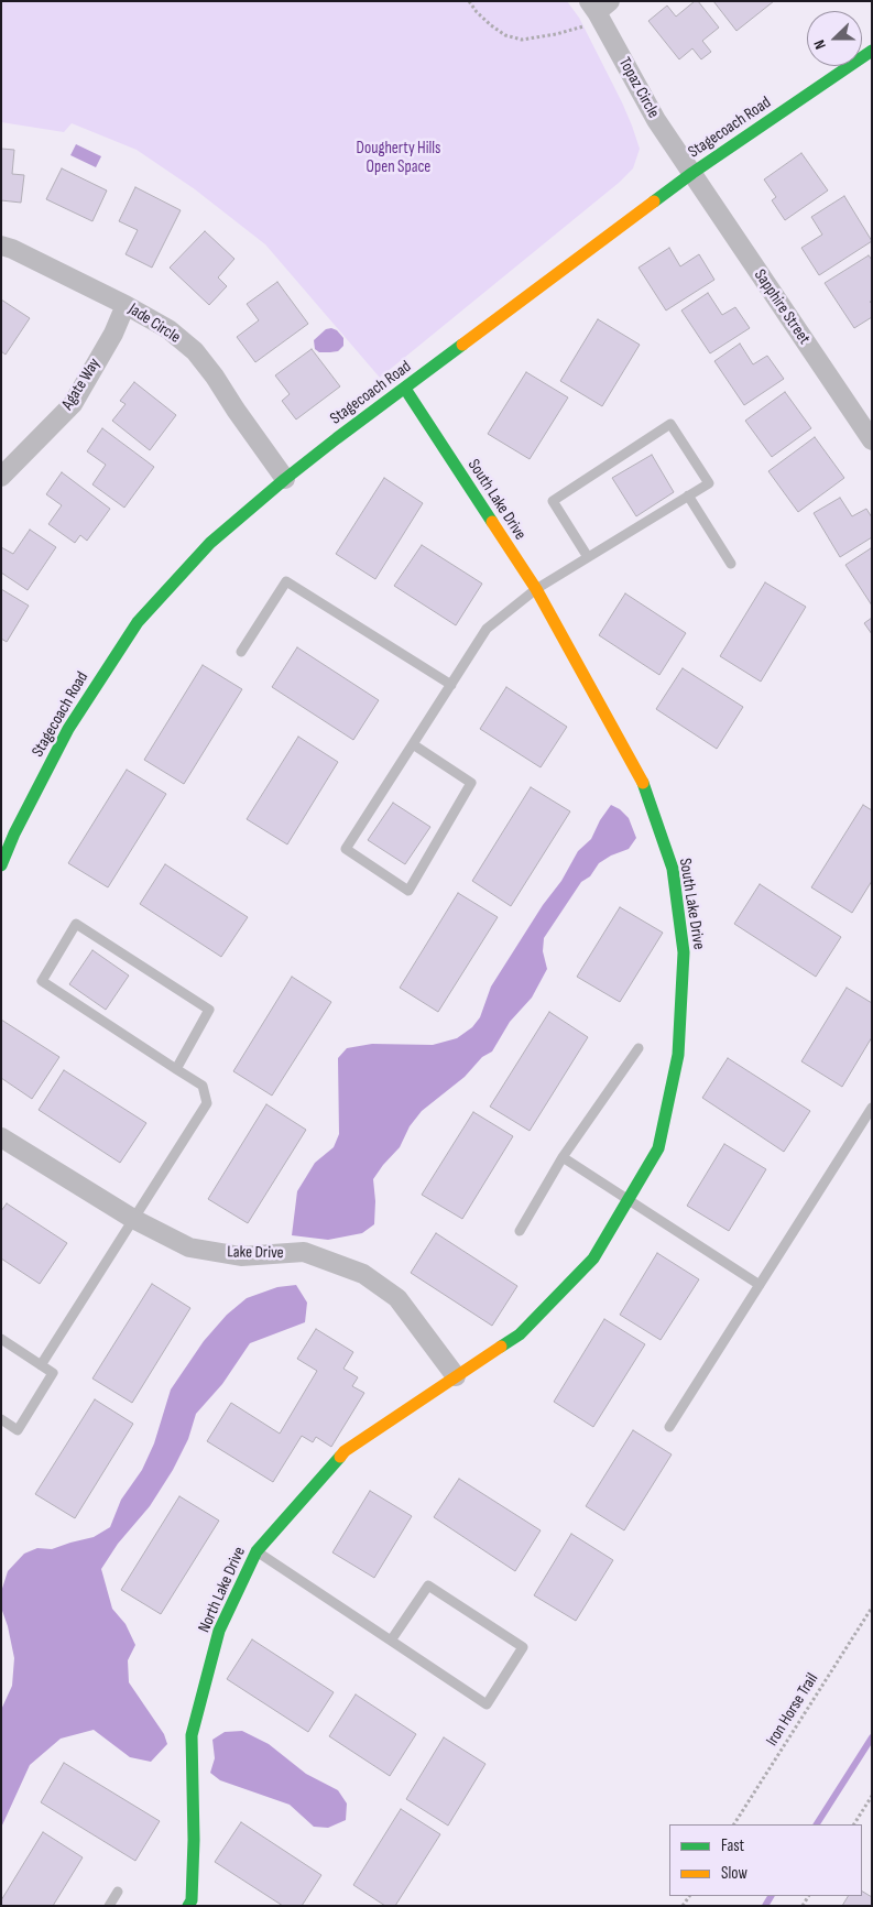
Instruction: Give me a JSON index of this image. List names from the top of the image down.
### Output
{
  "streets": {
    "street": [
      "Topaz Circle",
      "Stagecoach Road",
      "Sapphire Street",
      "Jade Circle",
      "Agate Way",
      "South Lake Drive",
      "Lake Drive",
      "North Lake Drive"
    ],
    "path": ["Iron Horse Trail"]
  },
  "crossings": [
    ["Topaz Circle", "Stagecoach Road"],
    ["Topaz Circle", "Sapphire Street"],
    ["Stagecoach Road", "Sapphire Street"],
    ["Stagecoach Road", "Jade Circle"],
    ["Stagecoach Road", "South Lake Drive"],
    ["Jade Circle", "Agate Way"],
    ["South Lake Drive", "Lake Drive"],
    ["South Lake Drive", "North Lake Drive"],
    ["Lake Drive", "North Lake Drive"]
  ],
  "parks": ["Dougherty Hills Open Space"],
  "legend": ["Fast", "Slow"],
  "north": "left"
}
